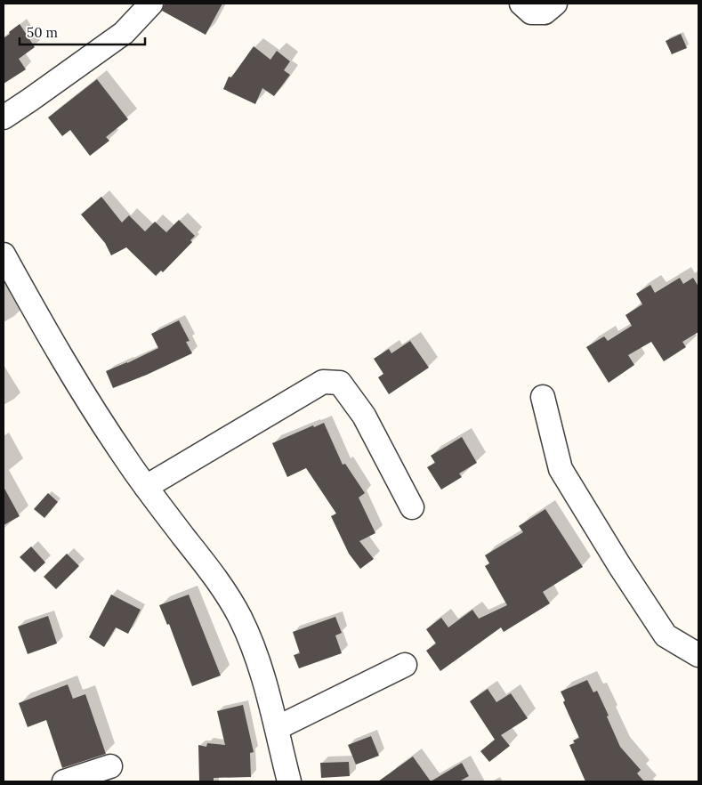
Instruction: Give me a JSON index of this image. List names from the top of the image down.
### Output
{
  "scale_bar": "50 m"
}
